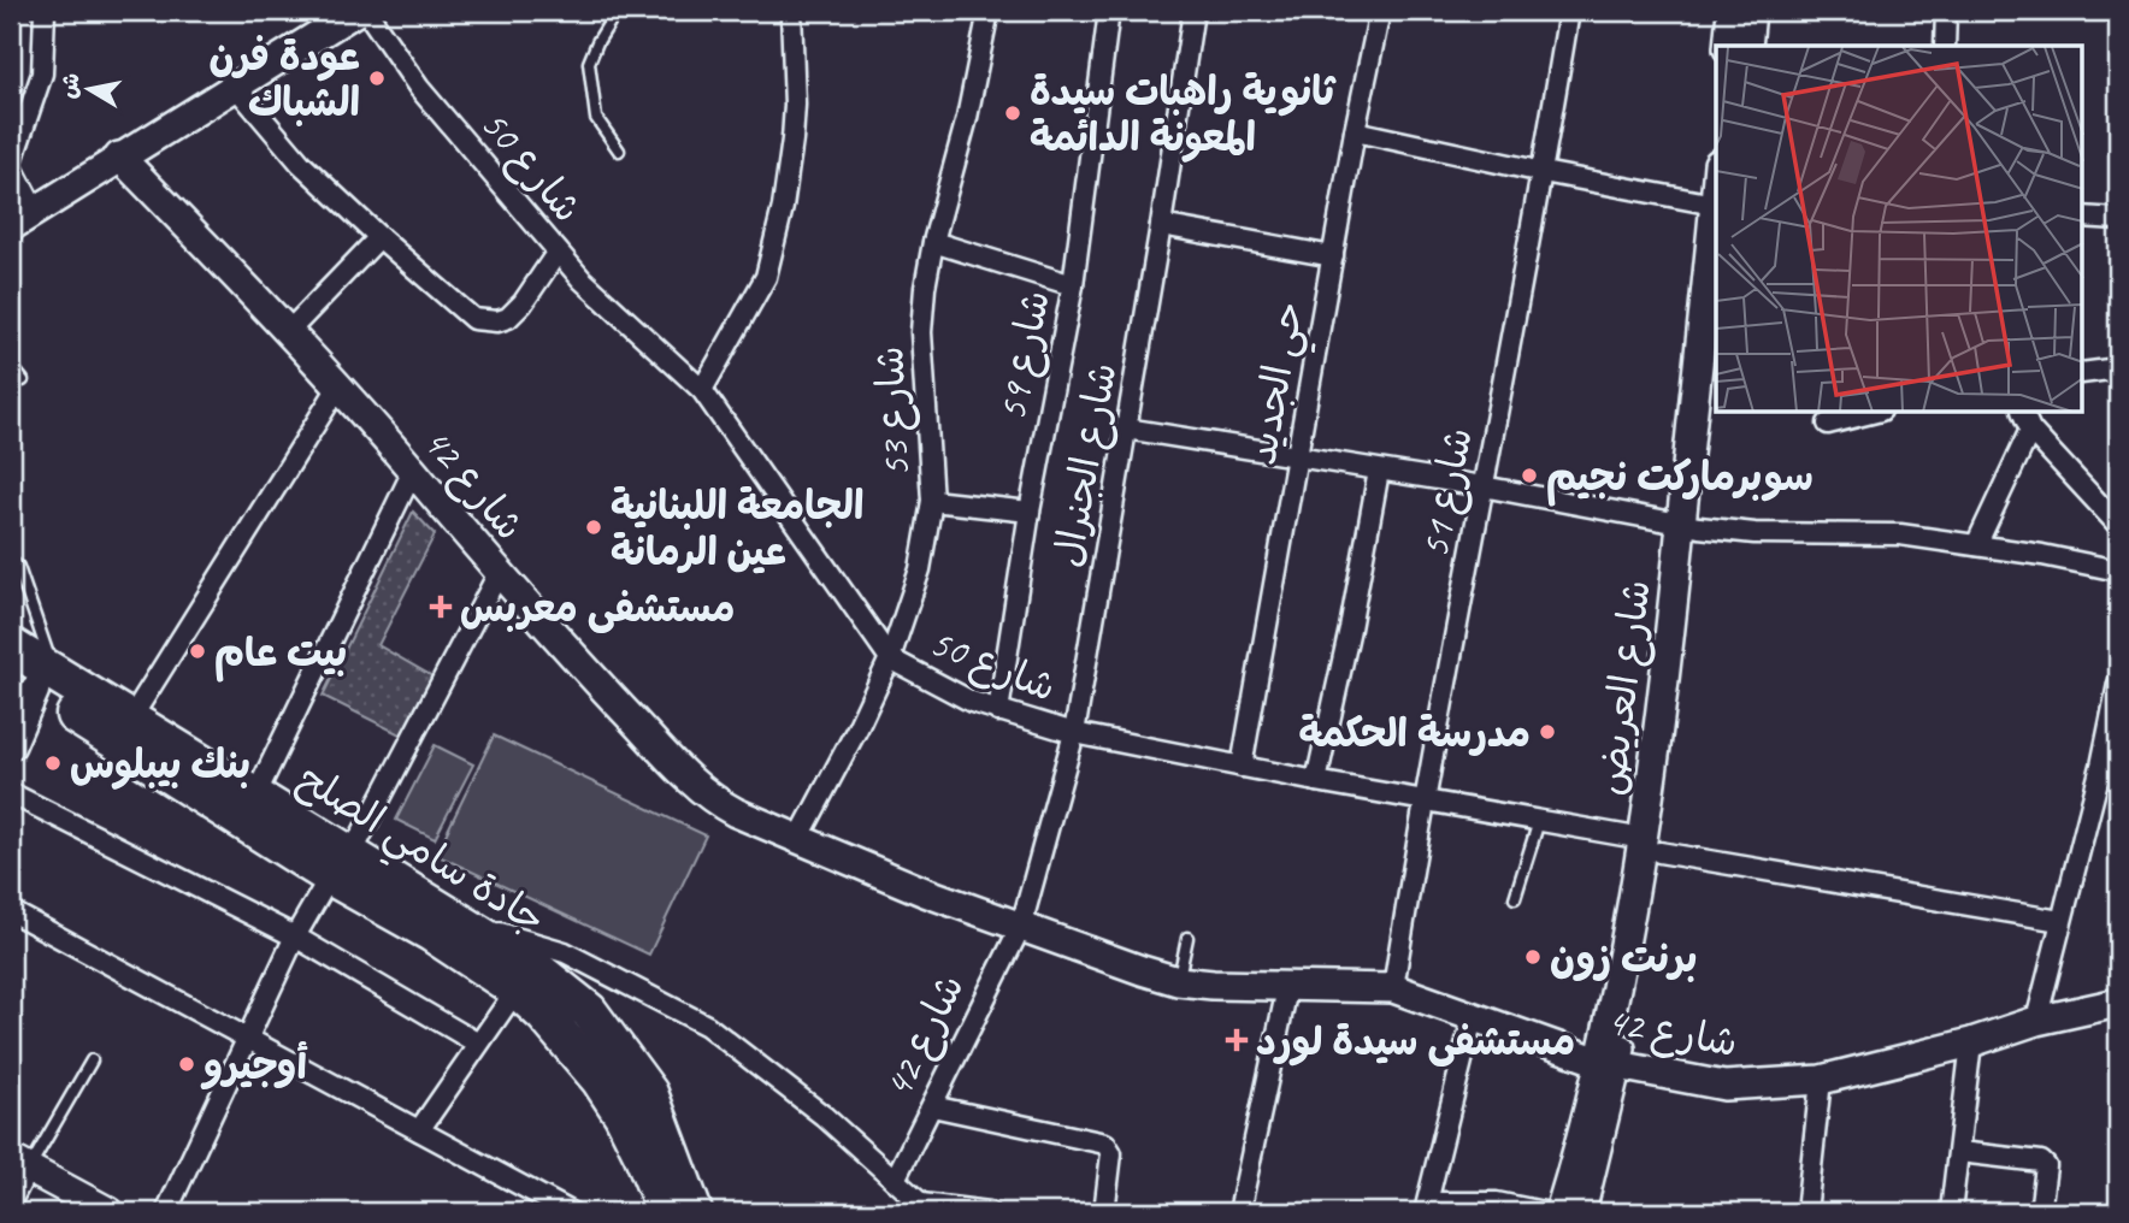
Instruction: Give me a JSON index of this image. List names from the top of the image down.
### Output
{
  "streets": {
    "highway": ["جادة سامي الصلح"],
    "street": [
      "شارع 50",
      "شارع 59",
      "حي الجديد",
      "شارع 53",
      "شارع الجنرال",
      "شارع 42",
      "شارع 51",
      "شارع العريض"
    ]
  },
  "crossings": [
    ["شارع 50", "شارع 59"],
    ["شارع 50", "حي الجديد"],
    ["شارع 50", "شارع 53"],
    ["شارع 50", "شارع الجنرال"],
    ["شارع 50", "شارع 51"],
    ["شارع 50", "شارع العريض"],
    ["شارع 53", "شارع 42"],
    ["شارع الجنرال", "شارع 42"],
    ["شارع 42", "شارع 51"],
    ["شارع 42", "شارع العريض"]
  ],
  "places": {
    "other": [
      "عودة فرن الشباك",
      "ثانوية راهبات سيدة المعونة الدائمة",
      "سوبرماركت نجيم",
      "الجامعة اللبنانية عين الرمانة",
      "بيت عام",
      "مدرسة الحكمة",
      "بنك بيبلوس",
      "برنت زون",
      "أوجيرو"
    ],
    "health": ["مستشفى معربس", "مستشفى سيدة لورد"]
  },
  "north": "left"
}
